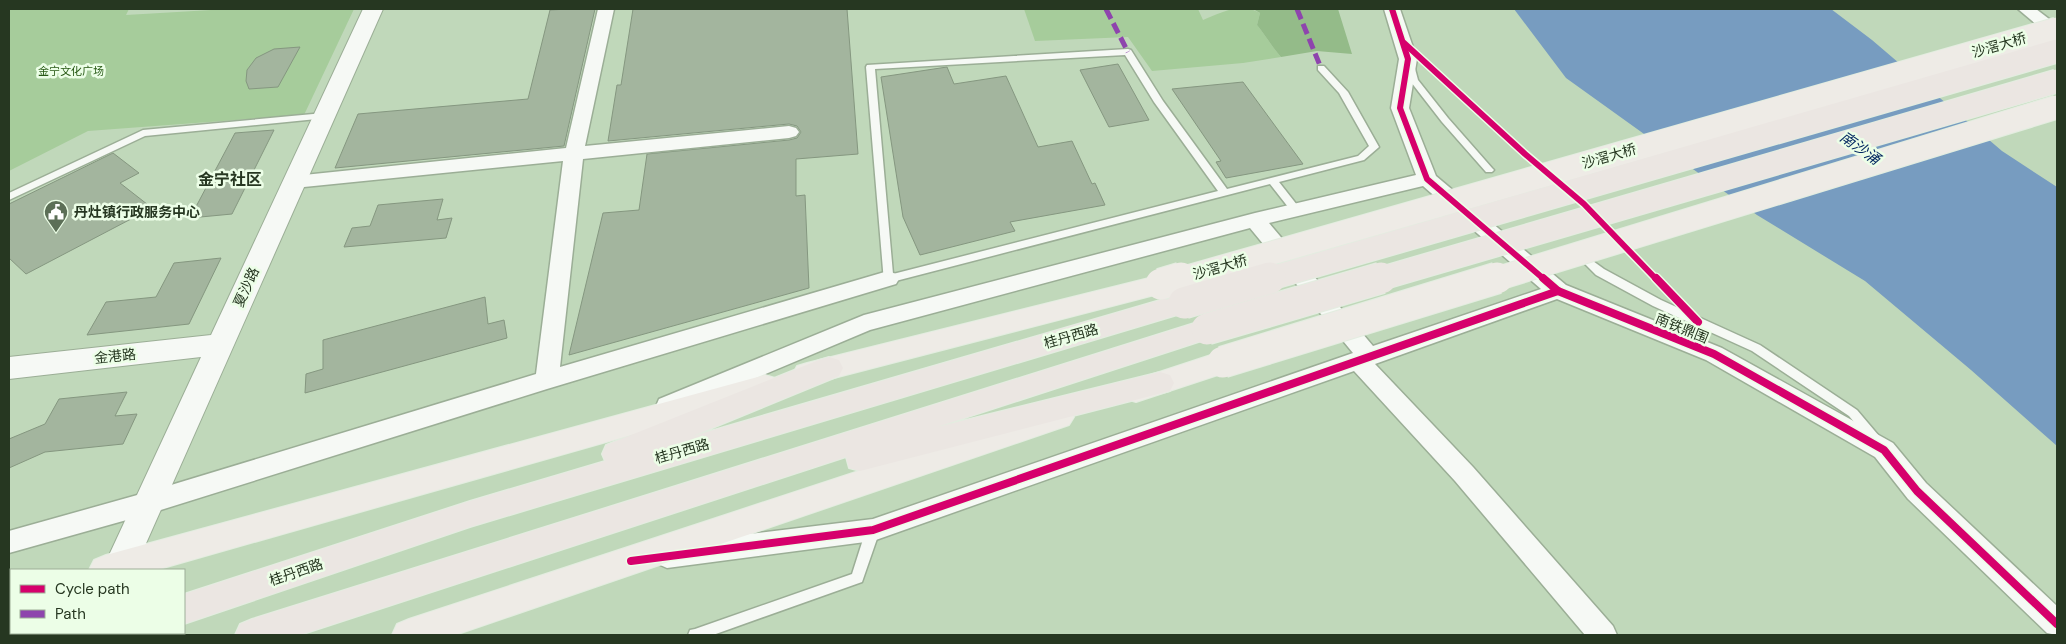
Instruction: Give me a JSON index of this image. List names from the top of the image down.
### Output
{
  "streets": {
    "highway": ["沙滘大桥", "桂丹西路"],
    "street": ["夏沙路", "南铁鼎围", "金港路"]
  },
  "crossings": [
    ["沙滘大桥", "夏沙路"],
    ["沙滘大桥", "桂丹西路"],
    ["夏沙路", "金港路"]
  ],
  "districts": ["金宁社区"],
  "water": ["南沙涌"],
  "parks": ["金宁文化广场"],
  "places": {
    "public building": ["丹灶镇行政服务中心"]
  },
  "legend": ["Cycle path", "Path"]
}
